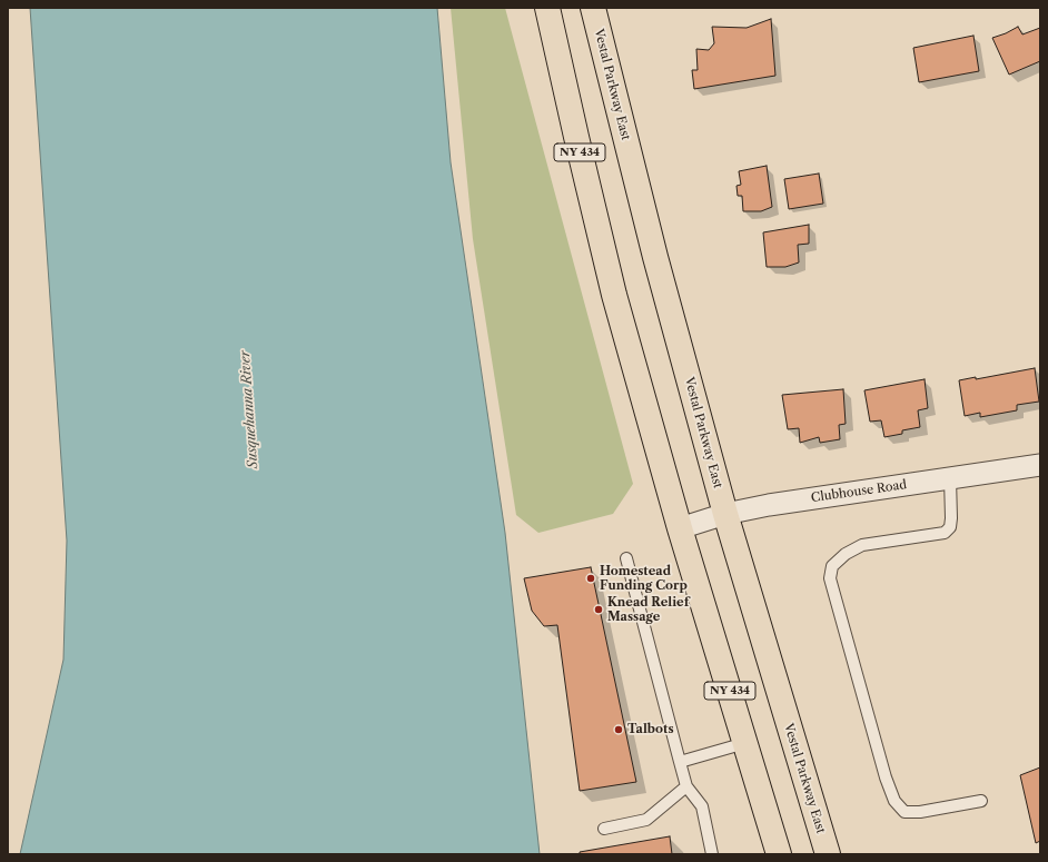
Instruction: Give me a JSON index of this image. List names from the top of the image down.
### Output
{
  "streets": {
    "main road": ["Vestal Parkway East", "NY 434"],
    "street": ["Clubhouse Road"]
  },
  "crossings": [
    ["Vestal Parkway East", "Clubhouse Road"],
    ["NY 434", "Clubhouse Road"]
  ],
  "water": ["Susquehanna River"],
  "places": ["Homestead Funding Corp", "Knead Relief Massage", "Talbots"]
}
